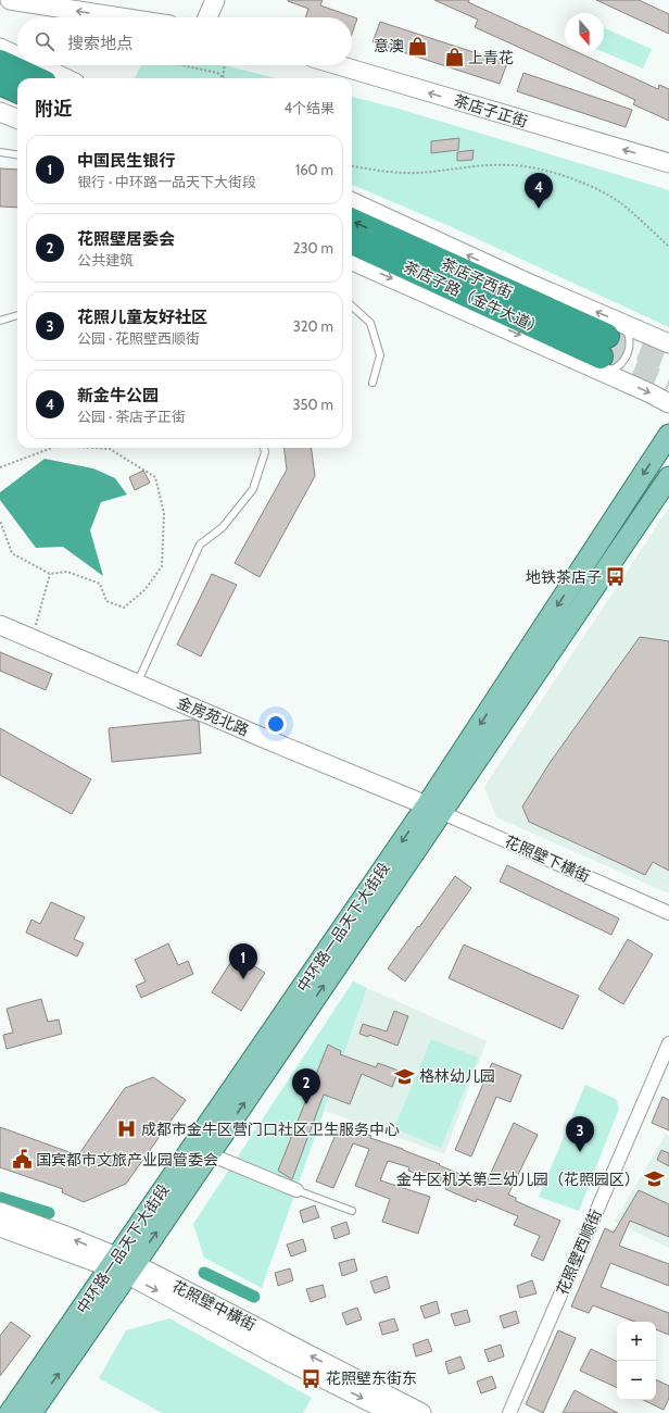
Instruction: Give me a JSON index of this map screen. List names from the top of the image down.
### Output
{
  "streets": {
    "highway": ["茶店子西街", "茶店子路（金牛大道）"],
    "main road": ["中环路一品天下大街段"],
    "street": [
      "茶店子正街",
      "金房苑北路",
      "花照壁下横街",
      "花照壁西顺街",
      "花照壁中横街"
    ]
  },
  "crossings": [
    ["茶店子西街", "茶店子路（金牛大道）"],
    ["金房苑北路", "花照壁下横街"],
    ["金房苑北路", "中环路一品天下大街段"],
    ["花照壁下横街", "中环路一品天下大街段"],
    ["中环路一品天下大街段", "花照壁中横街"]
  ],
  "one_way": ["茶店子西街"],
  "places": {
    "shop": ["意澳", "上青花"],
    "bus stop": ["地铁茶店子", "花照壁东街东"],
    "school or university": ["格林幼儿园", "金牛区机关第三幼儿园（花照园区）"],
    "hospital": ["成都市金牛区营门口社区卫生服务中心"],
    "public building": ["国宾都市文旅产业园管委会"]
  },
  "north": "bottom",
  "page": {
    "search": "搜索地点",
    "heading": ["附近", "4个结果"],
    "list": [
      {
        "mark": "1",
        "name": "中国民生银行",
        "note": "银行 · 中环路一品天下大街段",
        "value": "160 m"
      },
      {
        "mark": "2",
        "name": "花照壁居委会",
        "note": "公共建筑",
        "value": "230 m"
      },
      {
        "mark": "3",
        "name": "花照儿童友好社区",
        "note": "公园 · 花照壁西顺街",
        "value": "320 m"
      },
      {
        "mark": "4",
        "name": "新金牛公园",
        "note": "公园 · 茶店子正街",
        "value": "350 m"
      }
    ],
    "pins": [
      "4",
      "1",
      "2",
      "3"
    ],
    "map_buttons": ["+", "−"]
  }
}
